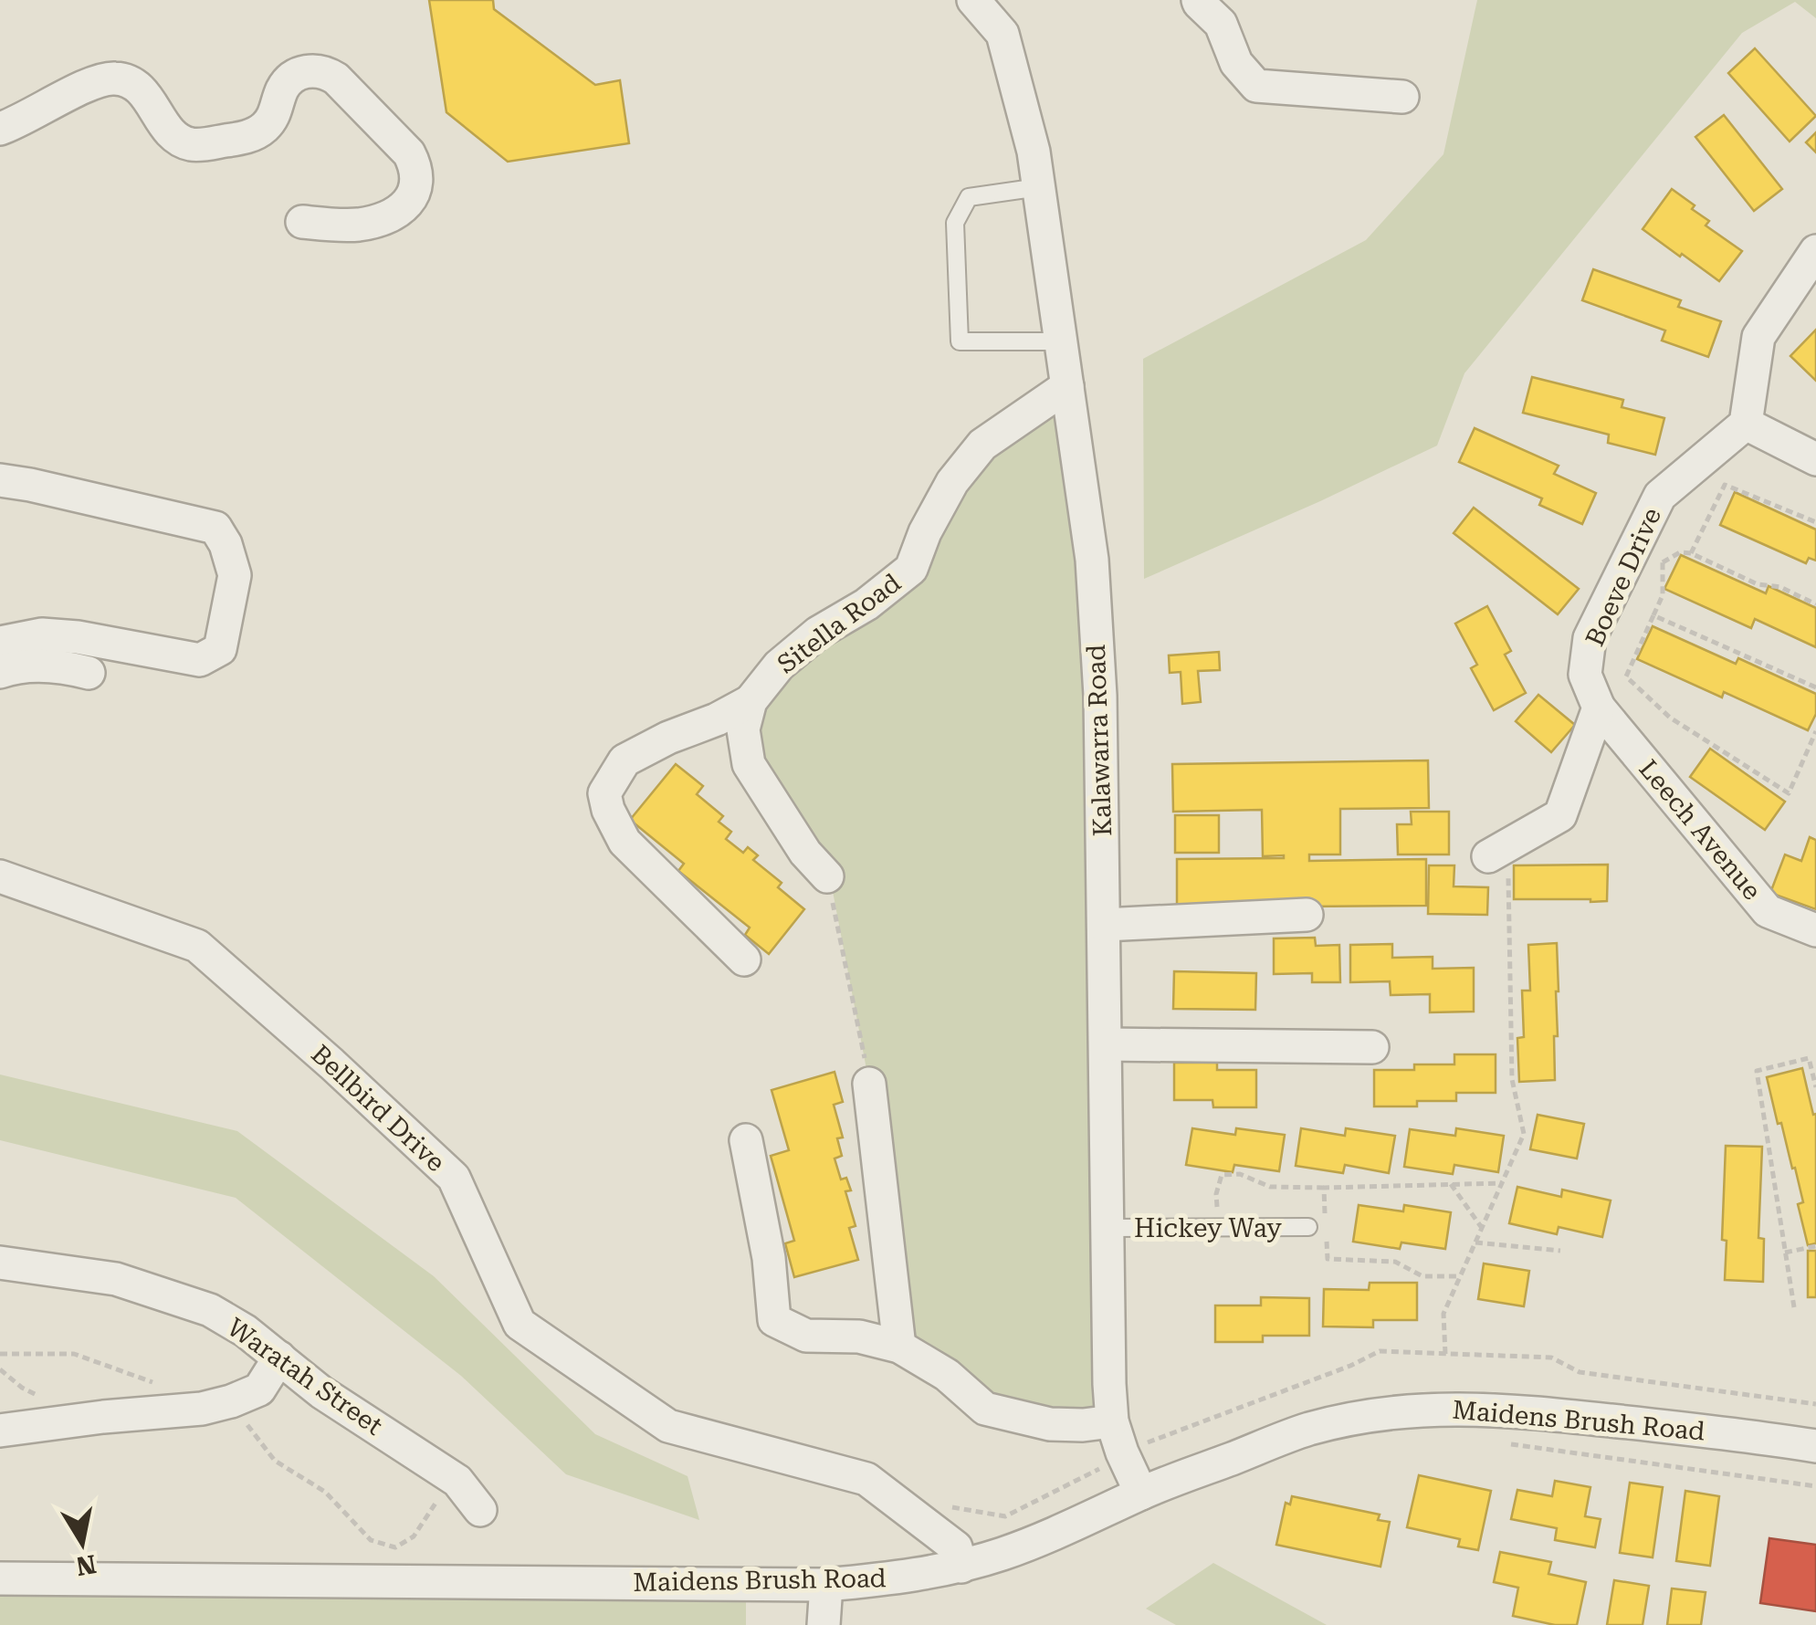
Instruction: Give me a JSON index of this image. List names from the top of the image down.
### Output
{
  "streets": {
    "street": [
      "Boeve Drive",
      "Sitella Road",
      "Kalawarra Road",
      "Leech Avenue",
      "Bellbird Drive",
      "Waratah Street",
      "Maidens Brush Road"
    ],
    "lane": ["Hickey Way"]
  },
  "crossings": [
    ["Boeve Drive", "Leech Avenue"],
    ["Sitella Road", "Kalawarra Road"],
    ["Kalawarra Road", "Hickey Way"],
    ["Kalawarra Road", "Maidens Brush Road"],
    ["Bellbird Drive", "Maidens Brush Road"]
  ],
  "north": "bottom"
}
